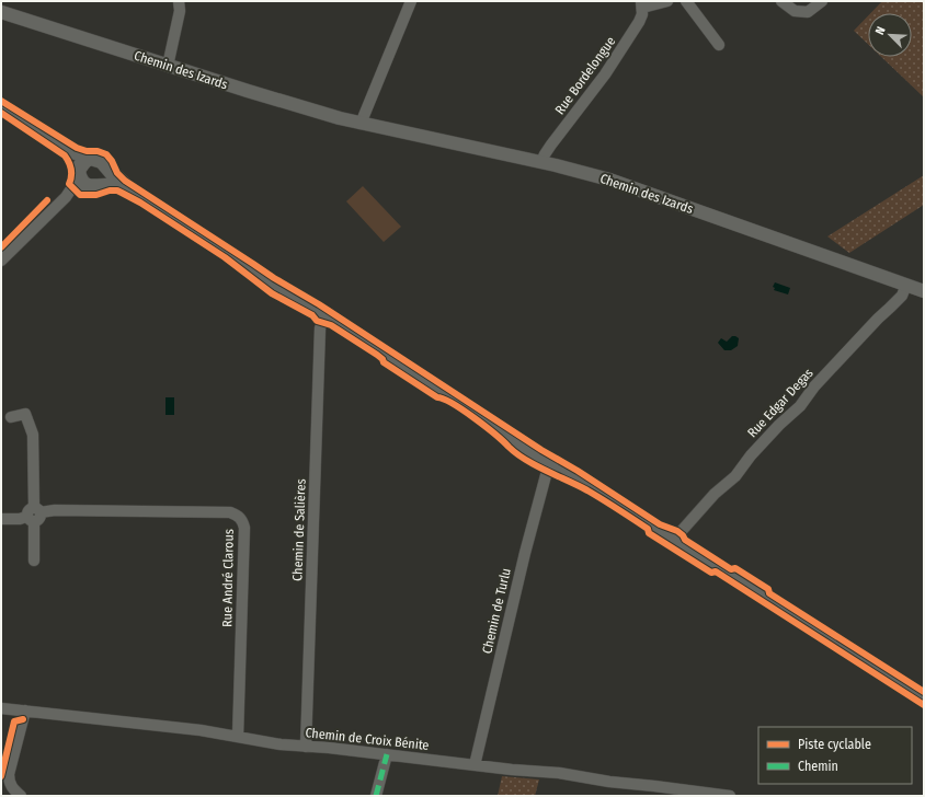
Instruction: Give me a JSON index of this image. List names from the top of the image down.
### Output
{
  "streets": {
    "street": [
      "Chemin des Izards",
      "Rue Bordelongue",
      "Rue Edgar Degas",
      "Chemin de Salières",
      "Rue André Clarous",
      "Chemin de Turlu",
      "Chemin de Croix Bénite"
    ]
  },
  "crossings": [
    ["Chemin des Izards", "Rue Bordelongue"],
    ["Chemin des Izards", "Rue Edgar Degas"],
    ["Chemin de Salières", "Chemin de Croix Bénite"],
    ["Rue André Clarous", "Chemin de Croix Bénite"],
    ["Chemin de Turlu", "Chemin de Croix Bénite"]
  ],
  "legend": ["Piste cyclable", "Chemin"],
  "north": "top left"
}
